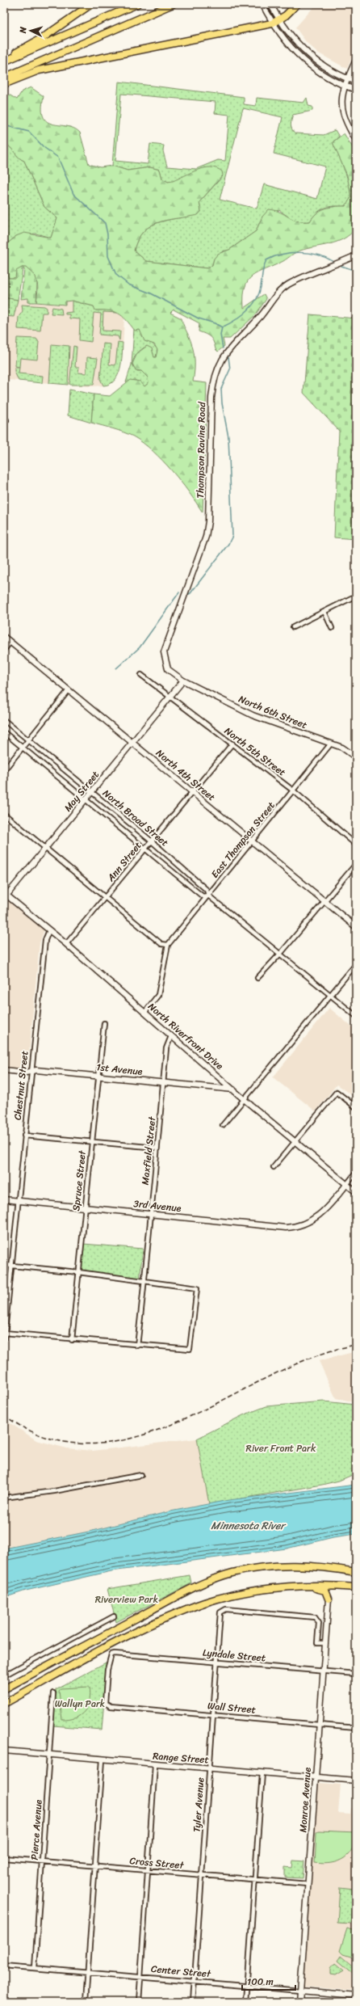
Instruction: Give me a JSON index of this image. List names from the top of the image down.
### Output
{
  "streets": {
    "street": [
      "Thompson Ravine Road",
      "North 6th Street",
      "North 5th Street",
      "North 4th Street",
      "May Street",
      "North Broad Street",
      "East Thompson Street",
      "Ann Street",
      "North Riverfront Drive",
      "1st Avenue",
      "Chestnut Street",
      "Maxfield Street",
      "Spruce Street",
      "3rd Avenue",
      "Lyndale Street",
      "Wall Street",
      "Range Street",
      "Monroe Avenue",
      "Tyler Avenue",
      "Pierce Avenue",
      "Cross Street",
      "Center Street"
    ]
  },
  "crossings": [
    ["Thompson Ravine Road", "North 6th Street"],
    ["North 6th Street", "East Thompson Street"],
    ["North 5th Street", "May Street"],
    ["North 5th Street", "East Thompson Street"],
    ["North 5th Street", "Ann Street"],
    ["North 4th Street", "May Street"],
    ["North 4th Street", "East Thompson Street"],
    ["North 4th Street", "Ann Street"],
    ["May Street", "North Broad Street"],
    ["May Street", "North Riverfront Drive"],
    ["North Broad Street", "East Thompson Street"],
    ["North Broad Street", "Ann Street"],
    ["Ann Street", "North Riverfront Drive"],
    ["North Riverfront Drive", "1st Avenue"],
    ["North Riverfront Drive", "Chestnut Street"],
    ["North Riverfront Drive", "Maxfield Street"],
    ["North Riverfront Drive", "3rd Avenue"],
    ["1st Avenue", "Chestnut Street"],
    ["1st Avenue", "Maxfield Street"],
    ["1st Avenue", "Spruce Street"],
    ["Chestnut Street", "3rd Avenue"],
    ["Maxfield Street", "3rd Avenue"],
    ["Spruce Street", "3rd Avenue"],
    ["Lyndale Street", "Wall Street"],
    ["Lyndale Street", "Monroe Avenue"],
    ["Lyndale Street", "Tyler Avenue"],
    ["Wall Street", "Monroe Avenue"],
    ["Wall Street", "Tyler Avenue"],
    ["Range Street", "Monroe Avenue"],
    ["Range Street", "Tyler Avenue"],
    ["Range Street", "Pierce Avenue"],
    ["Monroe Avenue", "Tyler Avenue"],
    ["Monroe Avenue", "Cross Street"],
    ["Monroe Avenue", "Center Street"],
    ["Tyler Avenue", "Cross Street"],
    ["Tyler Avenue", "Center Street"],
    ["Pierce Avenue", "Cross Street"],
    ["Pierce Avenue", "Center Street"]
  ],
  "water": ["Minnesota River"],
  "parks": ["River Front Park", "Riverview Park", "Wallyn Park"],
  "scale_bar": "100 m",
  "north": "left"
}
